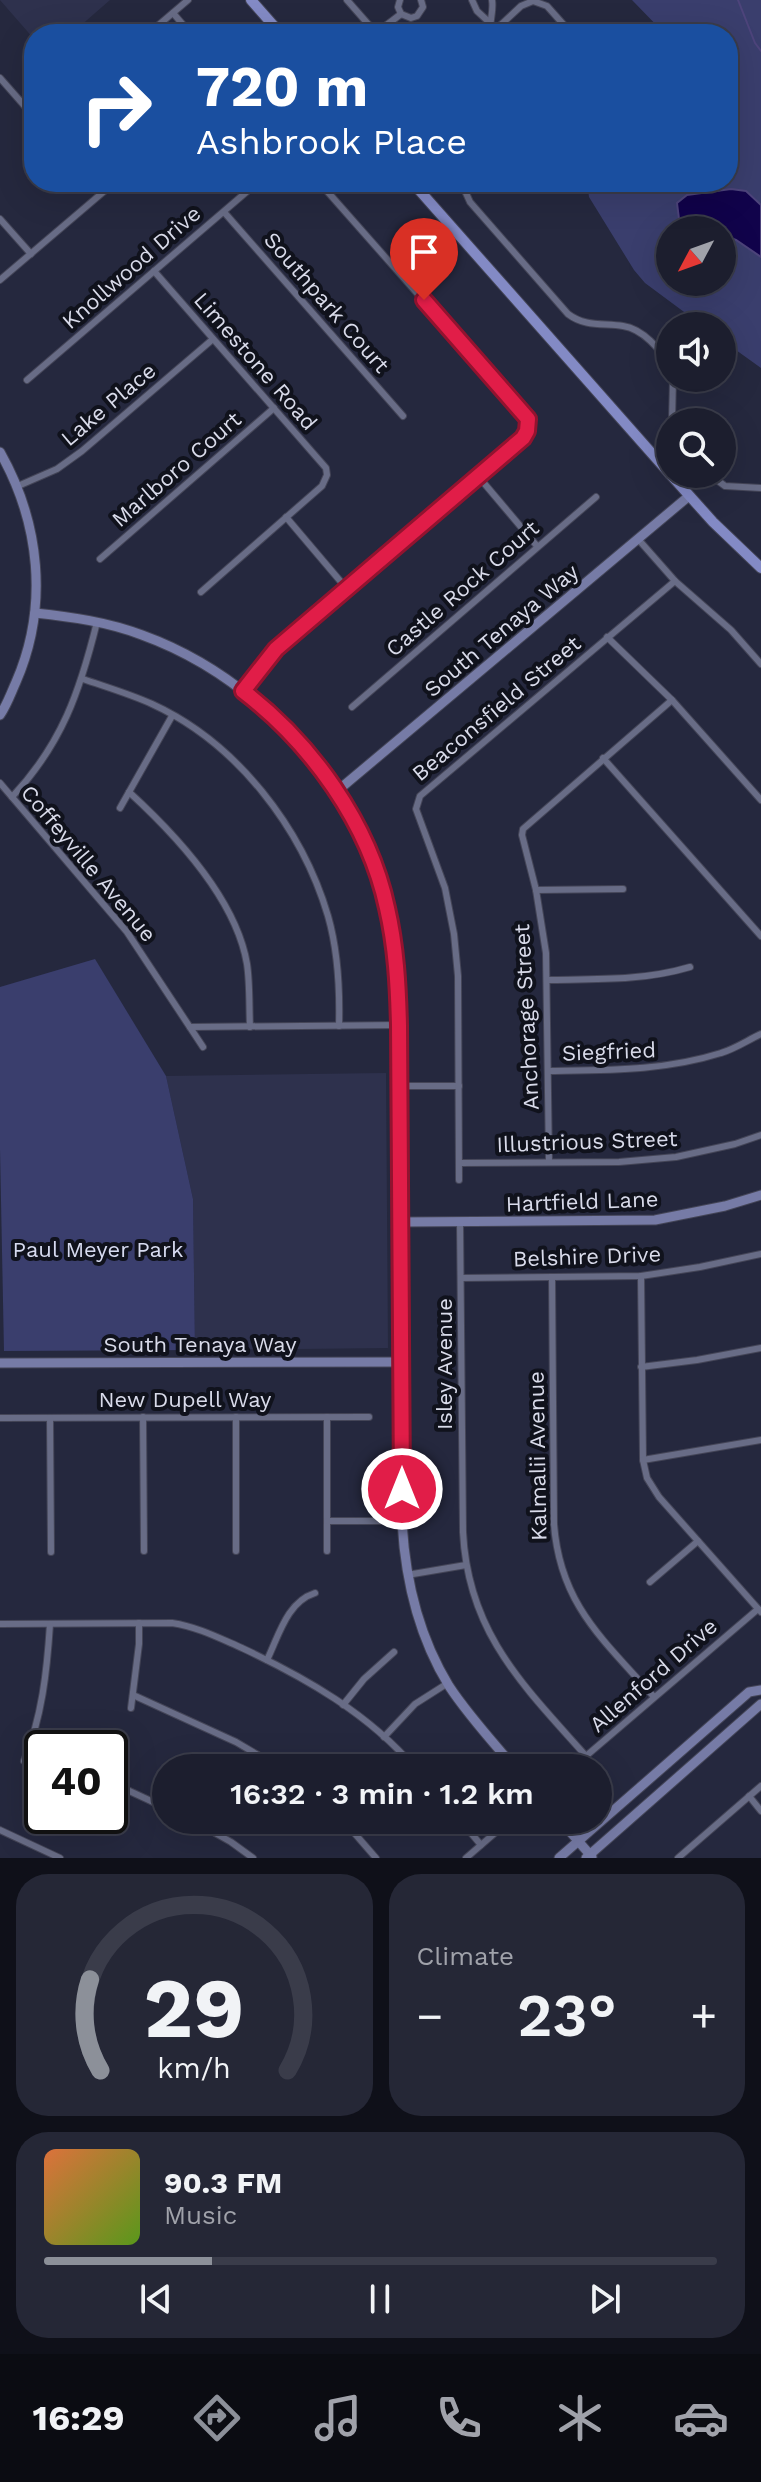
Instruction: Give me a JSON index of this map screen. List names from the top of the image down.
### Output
{
  "streets": {
    "street": [
      "Knollwood Drive",
      "Southpark Court",
      "Limestone Road",
      "Lake Place",
      "Marlboro Court",
      "Castle Rock Court",
      "South Tenaya Way",
      "Beaconsfield Street",
      "Coffeyville Avenue",
      "Anchorage Street",
      "Siegfried",
      "Illustrious Street",
      "Hartfield Lane",
      "Belshire Drive",
      "Isley Avenue",
      "New Dupell Way",
      "Kalmalii Avenue",
      "Allenford Drive"
    ]
  },
  "crossings": [
    ["Knollwood Drive", "Southpark Court"],
    ["Knollwood Drive", "Limestone Road"],
    ["Limestone Road", "Lake Place"],
    ["Limestone Road", "Marlboro Court"],
    ["Beaconsfield Street", "Illustrious Street"],
    ["Anchorage Street", "Siegfried"],
    ["Anchorage Street", "Illustrious Street"],
    ["Hartfield Lane", "Isley Avenue"],
    ["Belshire Drive", "Isley Avenue"],
    ["Belshire Drive", "Kalmalii Avenue"],
    ["Kalmalii Avenue", "Allenford Drive"]
  ],
  "parks": ["Paul Meyer Park"],
  "north": "bottom left",
  "page": {
    "turn": ["720 m", "Ashbrook Place"],
    "limit": "40",
    "trip": "16:32 · 3 min · 1.2 km",
    "tile": "Climate",
    "heat": ["−", "23°", "+"],
    "song": ["90.3 FM", "Music"],
    "tabs": "16:29",
    "gauge": ["29", "km/h"]
  }
}
